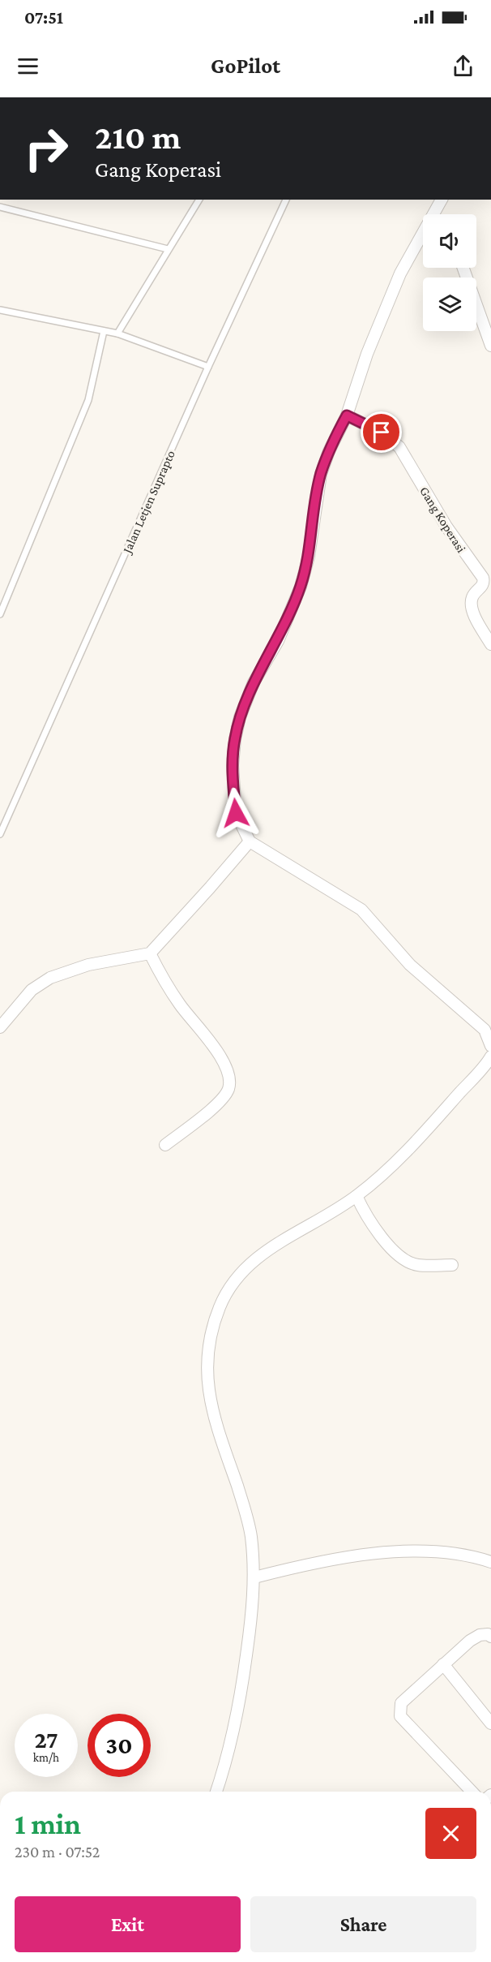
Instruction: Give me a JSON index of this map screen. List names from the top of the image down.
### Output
{
  "streets": {
    "street": ["Gang Koperasi"],
    "lane": ["Jalan Letjen Suprapto"]
  },
  "page": {
    "status": "07:51",
    "header": "GoPilot",
    "turn": ["210 m", "Gang Koperasi"],
    "speed": "27 km/h",
    "limit": "30",
    "heading": ["1 min", "230 m · 07:52"],
    "buttons": ["Exit", "Share"]
  }
}
